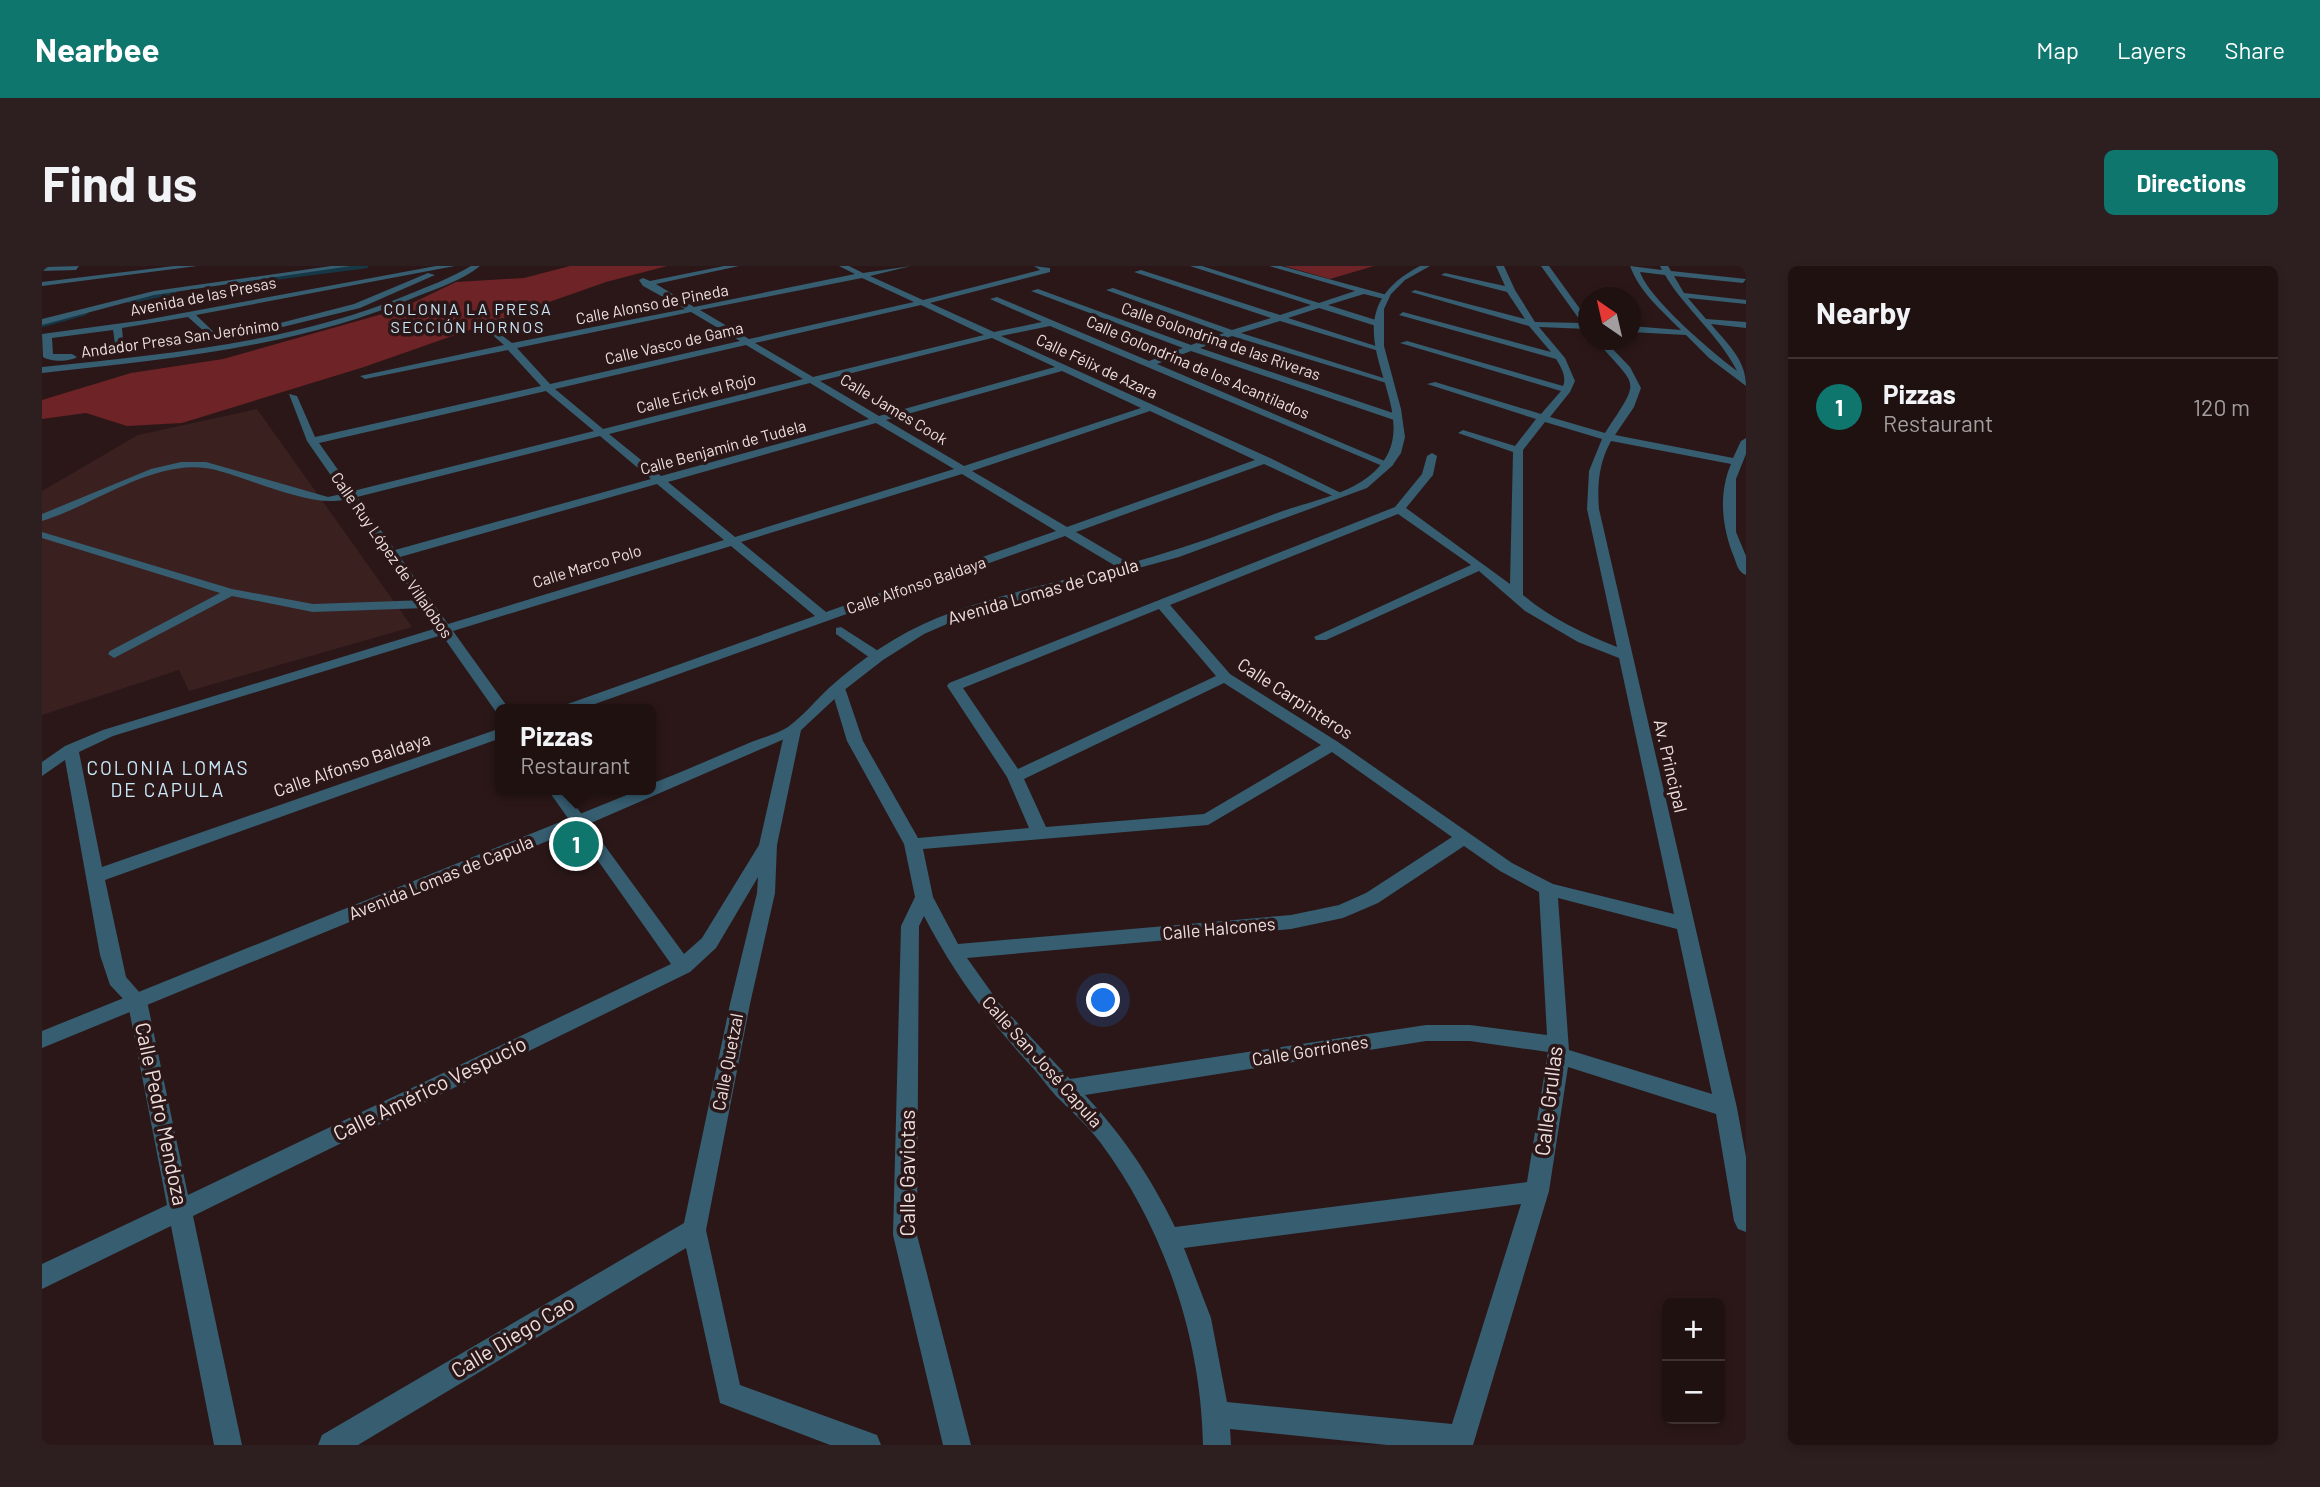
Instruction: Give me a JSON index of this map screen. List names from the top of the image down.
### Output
{
  "streets": {
    "street": [
      "Avenida de las Presas",
      "Calle Alonso de Pineda",
      "Andador Presa San Jerónimo",
      "Calle Golondrina de las Riveras",
      "Calle Vasco de Gama",
      "Calle Félix de Azara",
      "Calle Golondrina de los Acantilados",
      "Calle Erick el Rojo",
      "Calle James Cook",
      "Calle Benjamín de Tudela",
      "Calle Ruy López de Villalobos",
      "Calle Marco Polo",
      "Calle Alfonso Baldaya",
      "Avenida Lomas de Capula",
      "Calle Carpinteros",
      "Av. Principal",
      "Calle Halcones",
      "Calle Gorriones",
      "Calle Quetzal",
      "Calle San José Capula",
      "Calle Américo Vespucio",
      "Calle Grullas",
      "Calle Pedro Mendoza",
      "Calle Gaviotas",
      "Calle Diego Cao"
    ]
  },
  "crossings": [
    ["Calle Alonso de Pineda", "Calle Félix de Azara"],
    ["Calle Alonso de Pineda", "Calle James Cook"],
    ["Calle Vasco de Gama", "Calle Félix de Azara"],
    ["Calle Vasco de Gama", "Calle James Cook"],
    ["Calle Vasco de Gama", "Calle Ruy López de Villalobos"],
    ["Calle Félix de Azara", "Calle Erick el Rojo"],
    ["Calle Félix de Azara", "Calle Benjamín de Tudela"],
    ["Calle Félix de Azara", "Calle Marco Polo"],
    ["Calle Félix de Azara", "Calle Alfonso Baldaya"],
    ["Calle Félix de Azara", "Avenida Lomas de Capula"],
    ["Calle Golondrina de los Acantilados", "Calle Erick el Rojo"],
    ["Calle Golondrina de los Acantilados", "Avenida Lomas de Capula"],
    ["Calle Erick el Rojo", "Calle James Cook"],
    ["Calle Erick el Rojo", "Calle Ruy López de Villalobos"],
    ["Calle James Cook", "Calle Benjamín de Tudela"],
    ["Calle James Cook", "Calle Marco Polo"],
    ["Calle James Cook", "Calle Alfonso Baldaya"],
    ["Calle James Cook", "Avenida Lomas de Capula"],
    ["Calle Benjamín de Tudela", "Calle Ruy López de Villalobos"],
    ["Calle Ruy López de Villalobos", "Calle Marco Polo"],
    ["Calle Marco Polo", "Calle Pedro Mendoza"],
    ["Calle Alfonso Baldaya", "Calle Pedro Mendoza"],
    ["Avenida Lomas de Capula", "Calle Quetzal"],
    ["Avenida Lomas de Capula", "Calle San José Capula"],
    ["Avenida Lomas de Capula", "Calle Pedro Mendoza"],
    ["Calle Carpinteros", "Calle Halcones"],
    ["Calle Carpinteros", "Calle Grullas"],
    ["Av. Principal", "Calle Gorriones"],
    ["Calle Halcones", "Calle San José Capula"],
    ["Calle Gorriones", "Calle San José Capula"],
    ["Calle Gorriones", "Calle Grullas"],
    ["Calle Quetzal", "Calle Américo Vespucio"],
    ["Calle Quetzal", "Calle Diego Cao"],
    ["Calle San José Capula", "Calle Gaviotas"],
    ["Calle Américo Vespucio", "Calle Pedro Mendoza"]
  ],
  "districts": ["COLONIA LA PRESA SECCIÓN HORNOS", "COLONIA LOMAS DE CAPULA"],
  "north": "top left",
  "page": {
    "header": "Nearbee",
    "nav": ["Map", "Layers", "Share"],
    "buttons": "Directions",
    "title": "Find us",
    "heading": "Nearby",
    "list": [
      {
        "mark": "1",
        "name": "Pizzas",
        "note": "Restaurant",
        "value": "120 m"
      }
    ],
    "popup": ["Pizzas", "Restaurant"],
    "pins": "1",
    "map_buttons": ["+", "−"]
  }
}
